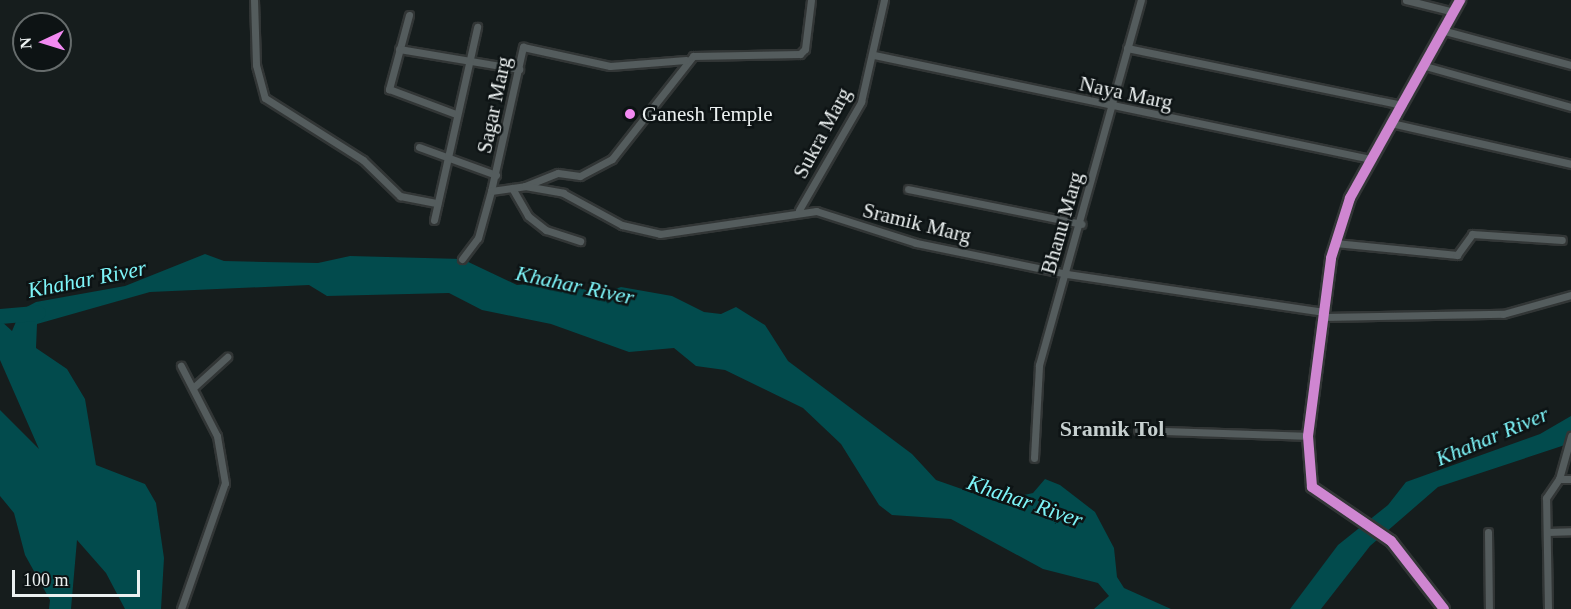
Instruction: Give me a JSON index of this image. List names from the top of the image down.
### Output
{
  "streets": {
    "street": [
      "Naya Marg",
      "Sagar Marg",
      "Sukra Marg",
      "Sramik Marg",
      "Bhanu Marg"
    ]
  },
  "crossings": [
    ["Naya Marg", "Sukra Marg"],
    ["Naya Marg", "Bhanu Marg"],
    ["Sagar Marg", "Sramik Marg"],
    ["Sukra Marg", "Sramik Marg"],
    ["Sramik Marg", "Bhanu Marg"]
  ],
  "districts": ["Sramik Tol"],
  "water": ["Khahar River"],
  "places": ["Ganesh Temple"],
  "scale_bar": "100 m",
  "north": "left"
}
